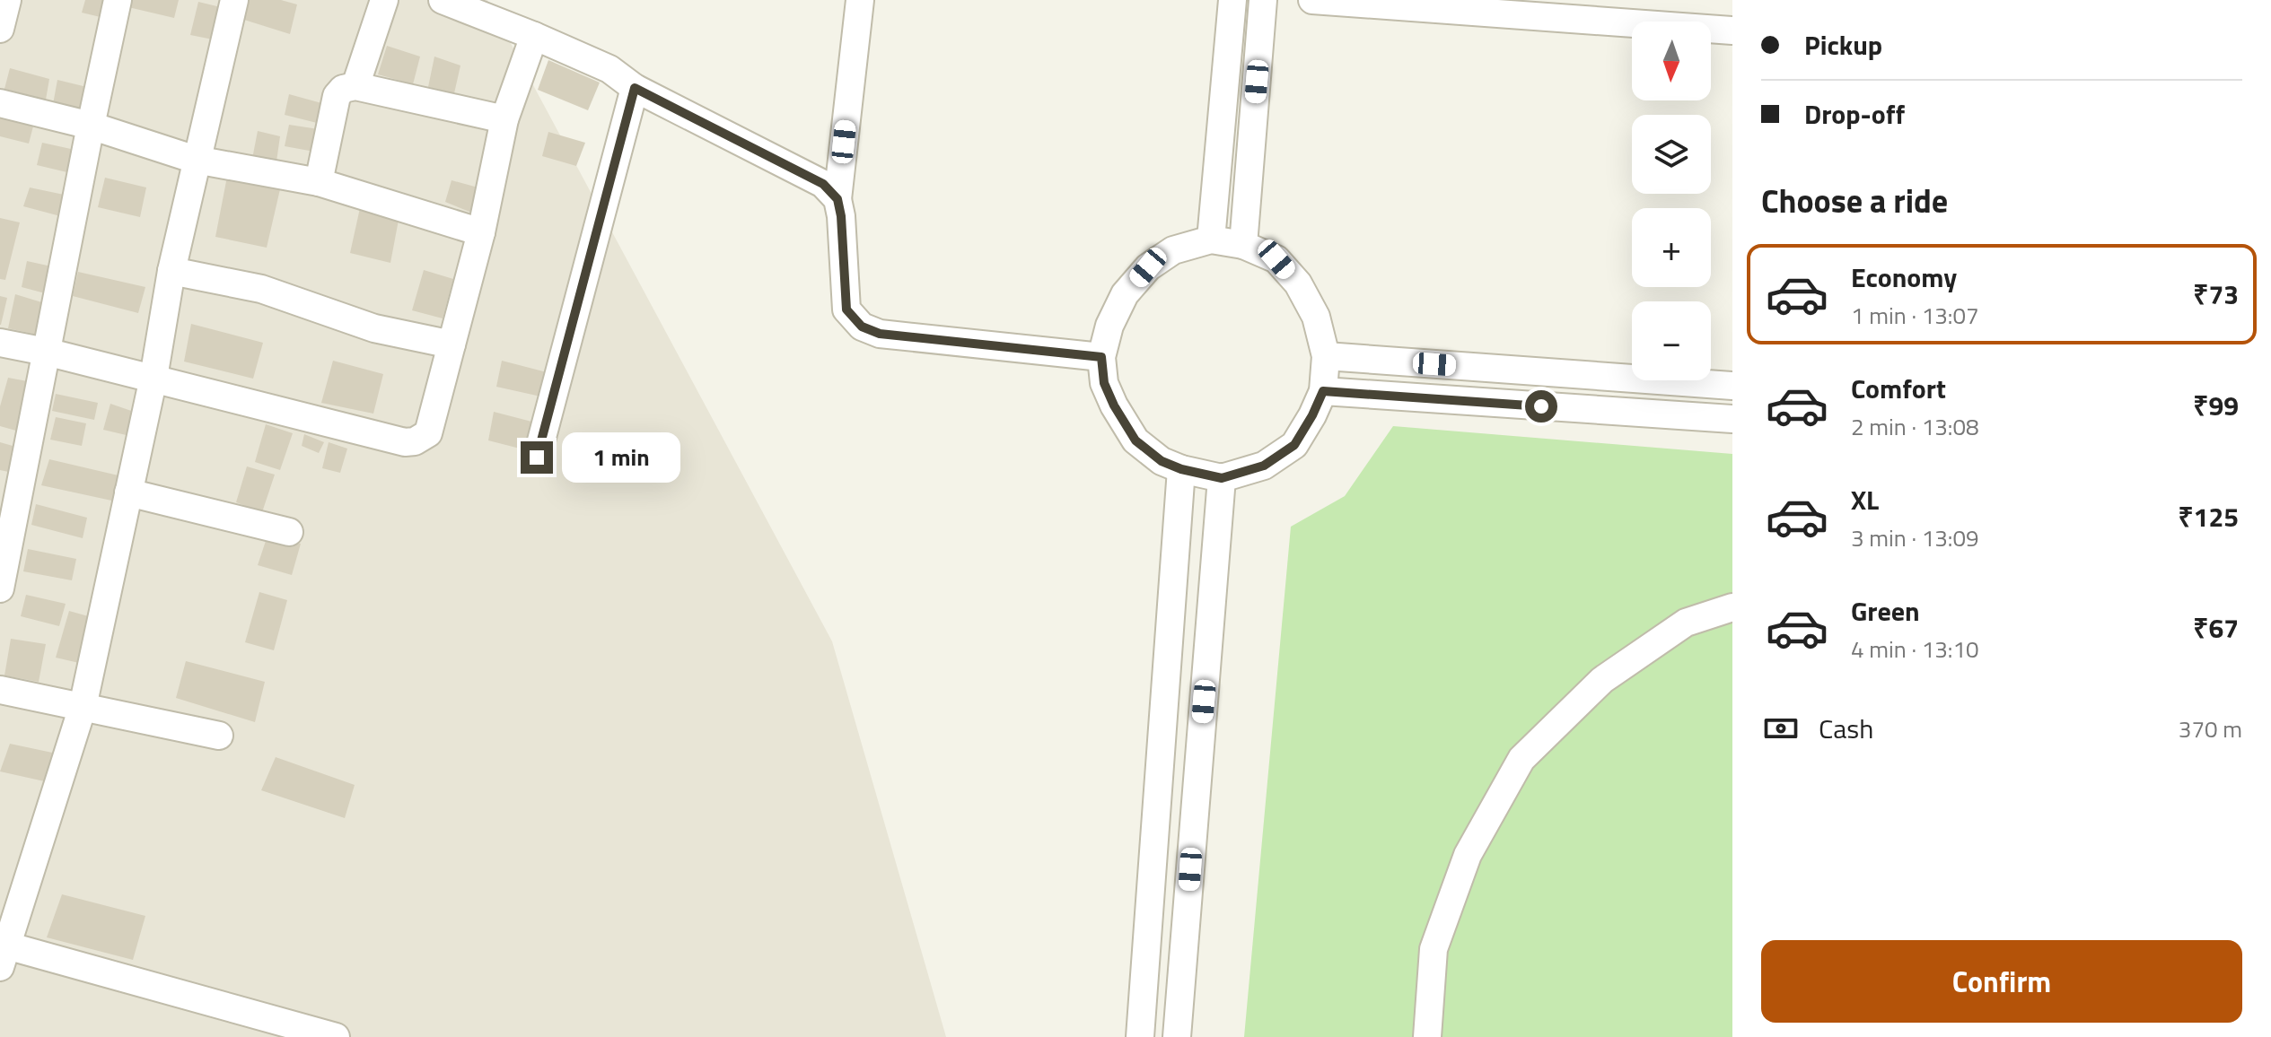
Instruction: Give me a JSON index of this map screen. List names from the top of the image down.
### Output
{
  "north": "bottom",
  "page": {
    "banner": ["Pickup", "Drop-off"],
    "map_buttons": ["+", "−"],
    "heading": "Choose a ride",
    "list": [
      {
        "name": "Economy",
        "note": "1 min · 13:07",
        "value": "₹73"
      },
      {
        "name": "Comfort",
        "note": "2 min · 13:08",
        "value": "₹99"
      },
      {
        "name": "XL",
        "note": "3 min · 13:09",
        "value": "₹125"
      },
      {
        "name": "Green",
        "note": "4 min · 13:10",
        "value": "₹67"
      }
    ],
    "bubble": "1 min",
    "pay": ["Cash", "370 m"],
    "buttons": "Confirm"
  }
}
